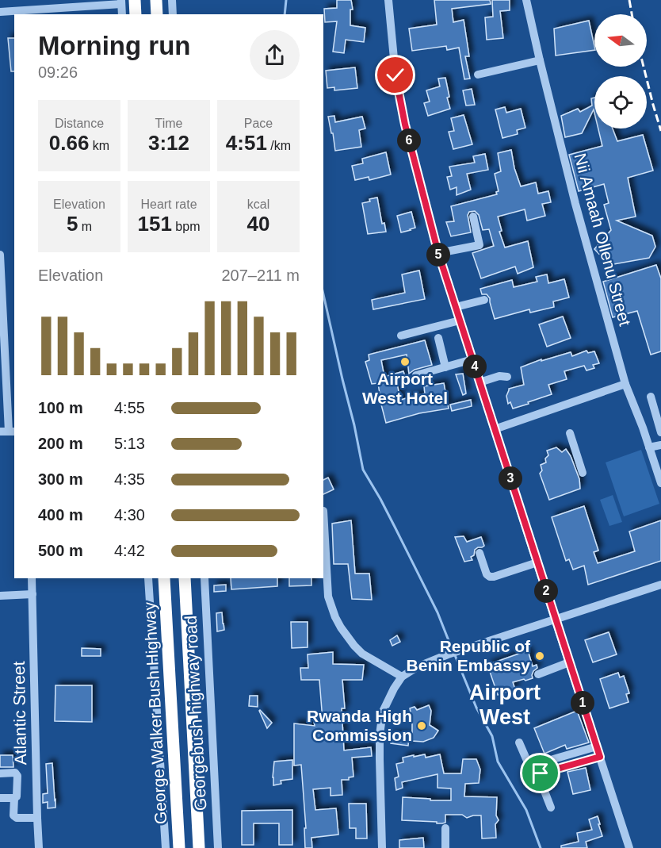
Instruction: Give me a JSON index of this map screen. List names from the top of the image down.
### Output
{
  "streets": {
    "highway": ["George Walker Bush Highway"],
    "street": ["Nii Amaah Ollenu Street", "Atlantic Street", "Georgebush highway road"]
  },
  "districts": ["Airport West"],
  "places": ["Airport West Hotel", "Republic of Benin Embassy", "Rwanda High Commission"],
  "north": "left",
  "page": {
    "heading": ["Morning run", "09:26"],
    "stats": [
      ["Distance", "0.66 km"],
      ["Time", "3:12"],
      ["Pace", "4:51 /km"],
      ["Elevation", "5 m"],
      ["Heart rate", "151 bpm"],
      ["kcal", "40"]
    ],
    "pins": [
      "6",
      "5",
      "4",
      "3",
      "2",
      "1"
    ],
    "chart": ["Elevation", "207–211 m"],
    "list": [
      {
        "name": "100 m",
        "note": "4:55"
      },
      {
        "name": "200 m",
        "note": "5:13"
      },
      {
        "name": "300 m",
        "note": "4:35"
      },
      {
        "name": "400 m",
        "note": "4:30"
      },
      {
        "name": "500 m",
        "note": "4:42"
      }
    ]
  }
}
